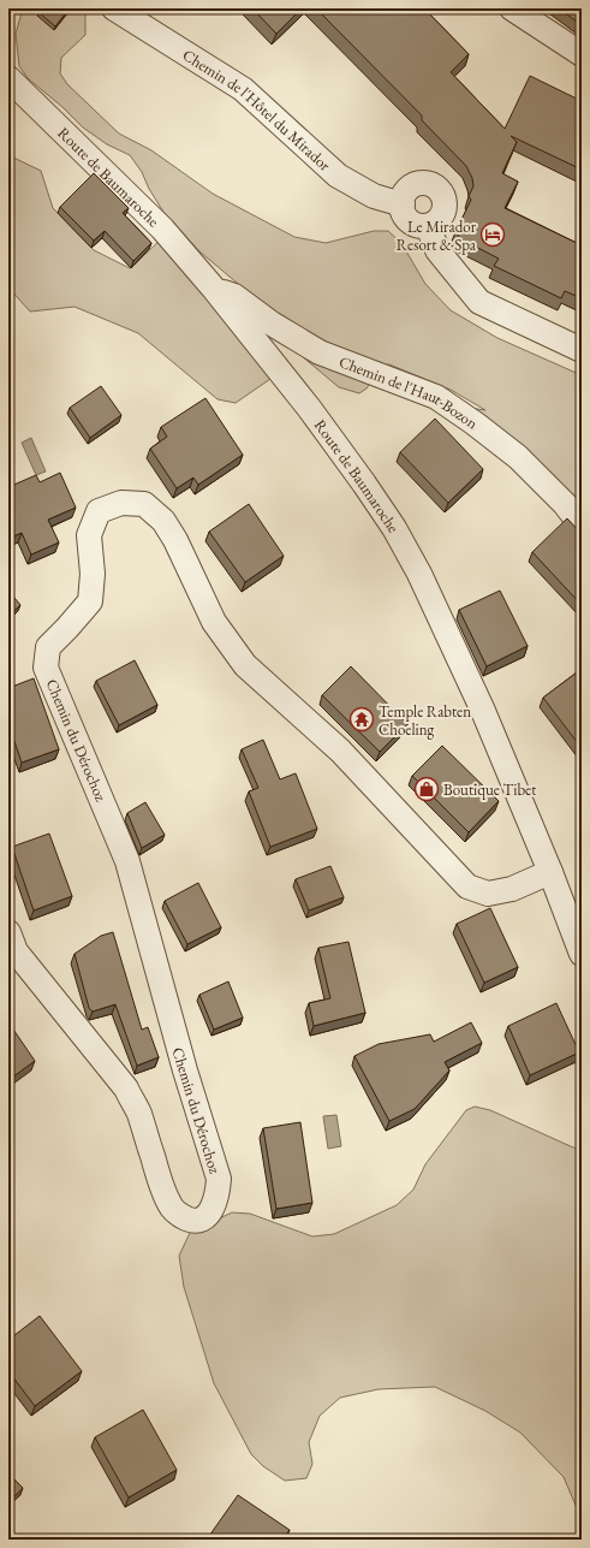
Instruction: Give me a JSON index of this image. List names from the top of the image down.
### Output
{
  "streets": {
    "street": [
      "Chemin de l'Hôtel du Mirador",
      "Route de Baumaroche",
      "Chemin de l'Haut-Bozon",
      "Chemin du Dérochoz"
    ]
  },
  "crossings": [
    ["Route de Baumaroche", "Chemin de l'Haut-Bozon"],
    ["Route de Baumaroche", "Chemin du Dérochoz"]
  ],
  "places": {
    "hotel": ["Le Mirador Resort & Spa"],
    "temple": ["Temple Rabten Choeling"],
    "shop": ["Boutique Tibet"]
  }
}
